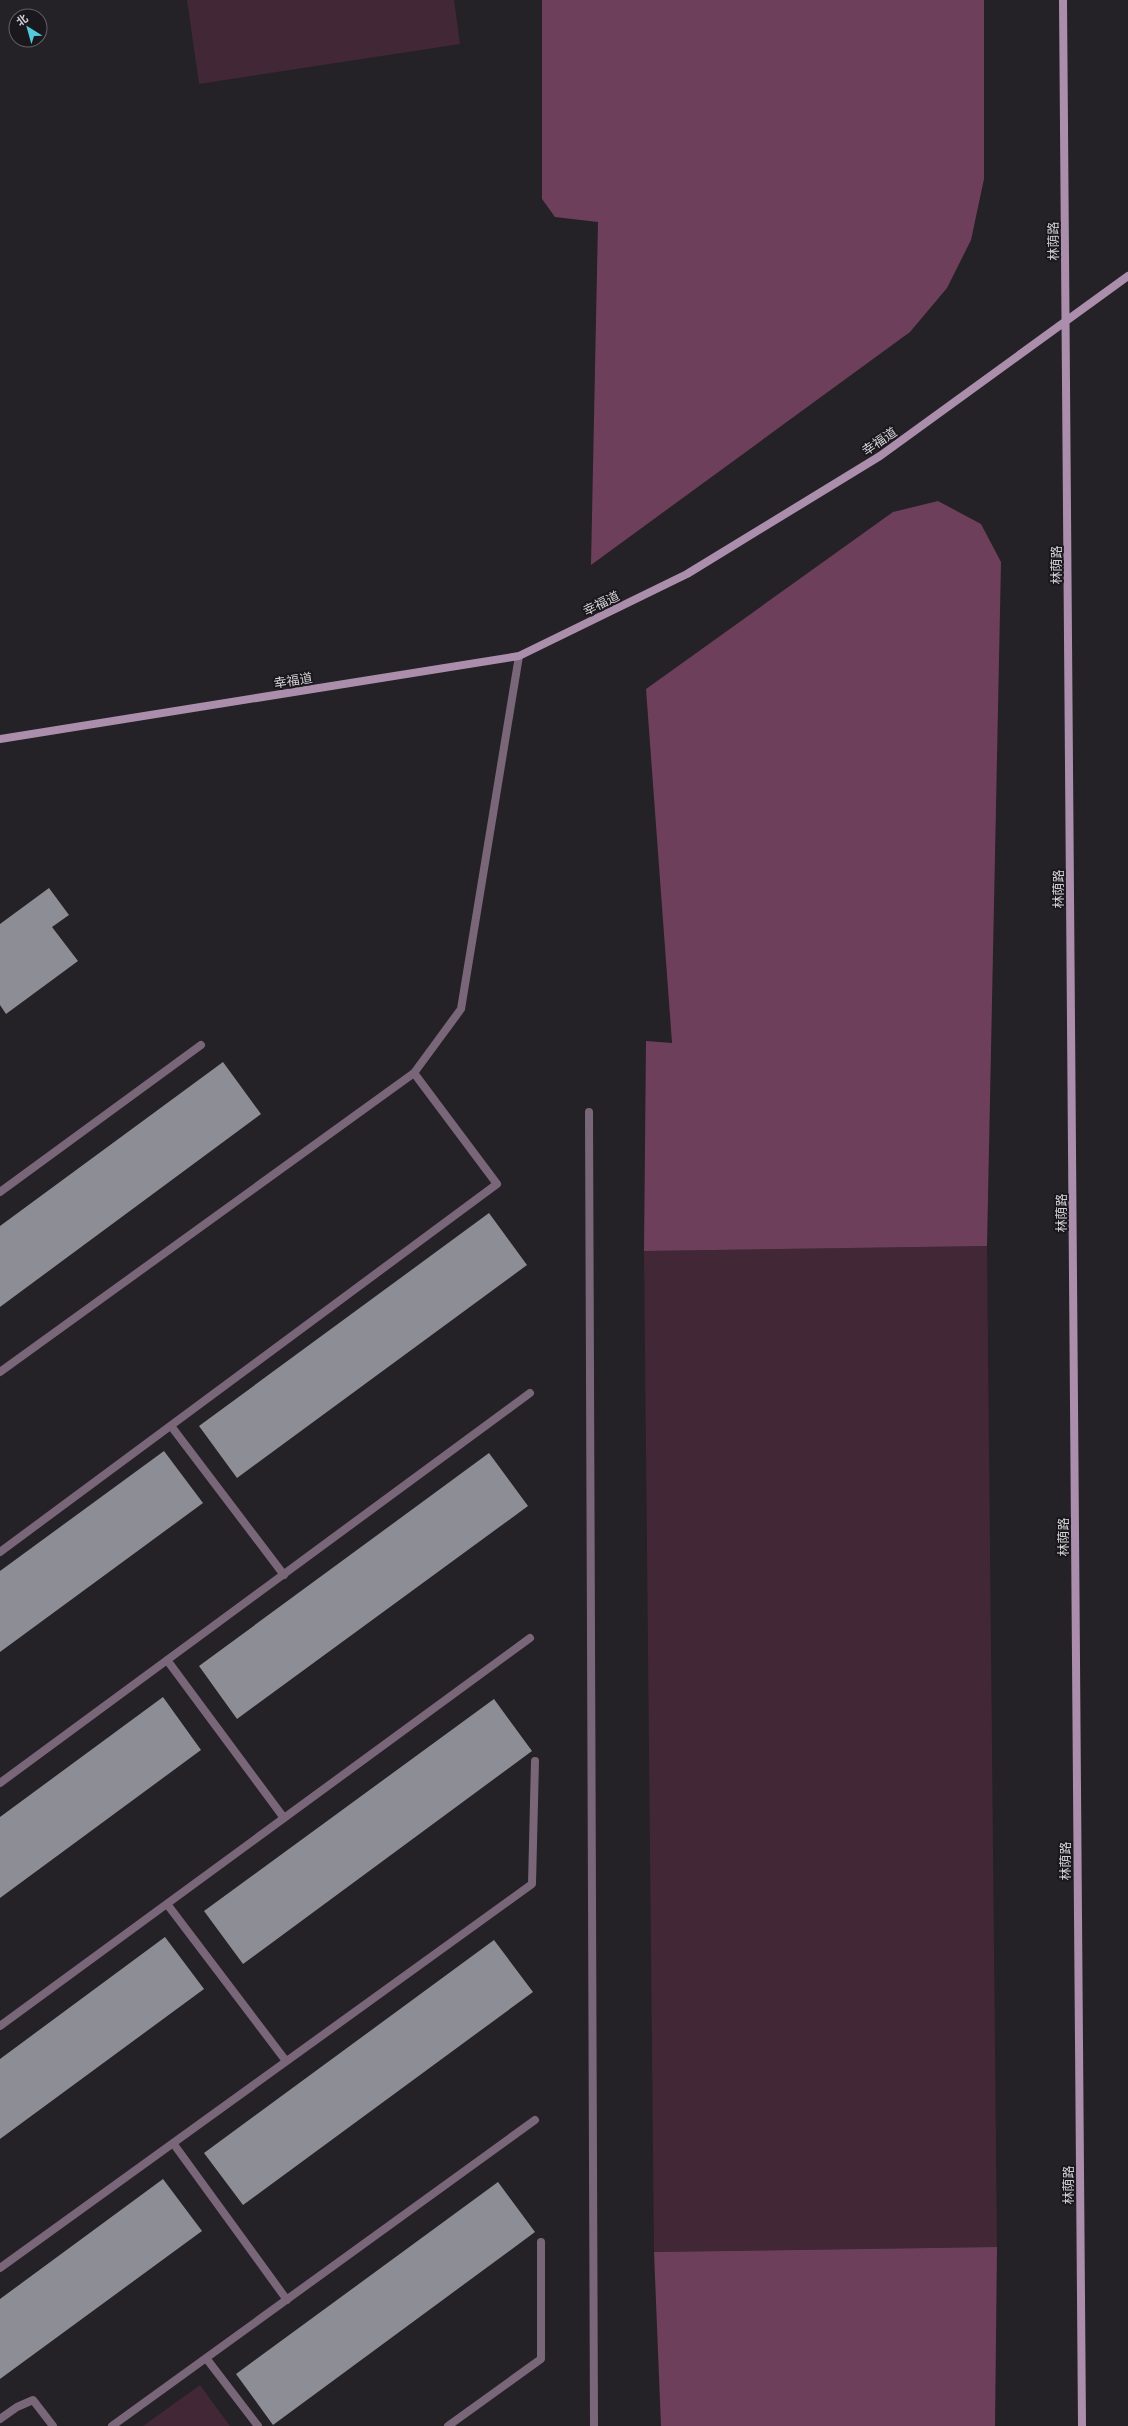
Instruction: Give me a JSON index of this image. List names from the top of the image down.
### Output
{
  "streets": {
    "main road": ["林荫路", "幸福道"]
  },
  "crossings": [
    ["林荫路", "幸福道"]
  ],
  "north": "top left"
}
